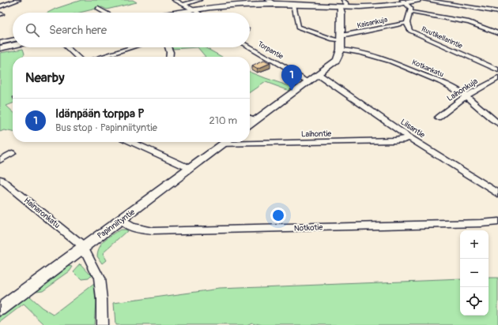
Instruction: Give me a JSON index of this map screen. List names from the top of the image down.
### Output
{
  "streets": {
    "street": [
      "Kaisankuja",
      "Ruutikellarintie",
      "Torpantie",
      "Kotkankatu",
      "Laihonkuja",
      "Liisantie",
      "Laihontie",
      "Hainaronkatu",
      "Papinniityntie",
      "Notkotie"
    ]
  },
  "crossings": [
    ["Kaisankuja", "Ruutikellarintie"],
    ["Kotkankatu", "Laihonkuja"],
    ["Liisantie", "Laihontie"],
    ["Hainaronkatu", "Papinniityntie"],
    ["Papinniityntie", "Notkotie"]
  ],
  "page": {
    "search": "Search here",
    "heading": "Nearby",
    "pins": "1",
    "list": [
      {
        "mark": "1",
        "name": "Idänpään torppa P",
        "note": "Bus stop · Papinniityntie",
        "value": "210 m"
      }
    ],
    "map_buttons": ["+", "−"]
  }
}
